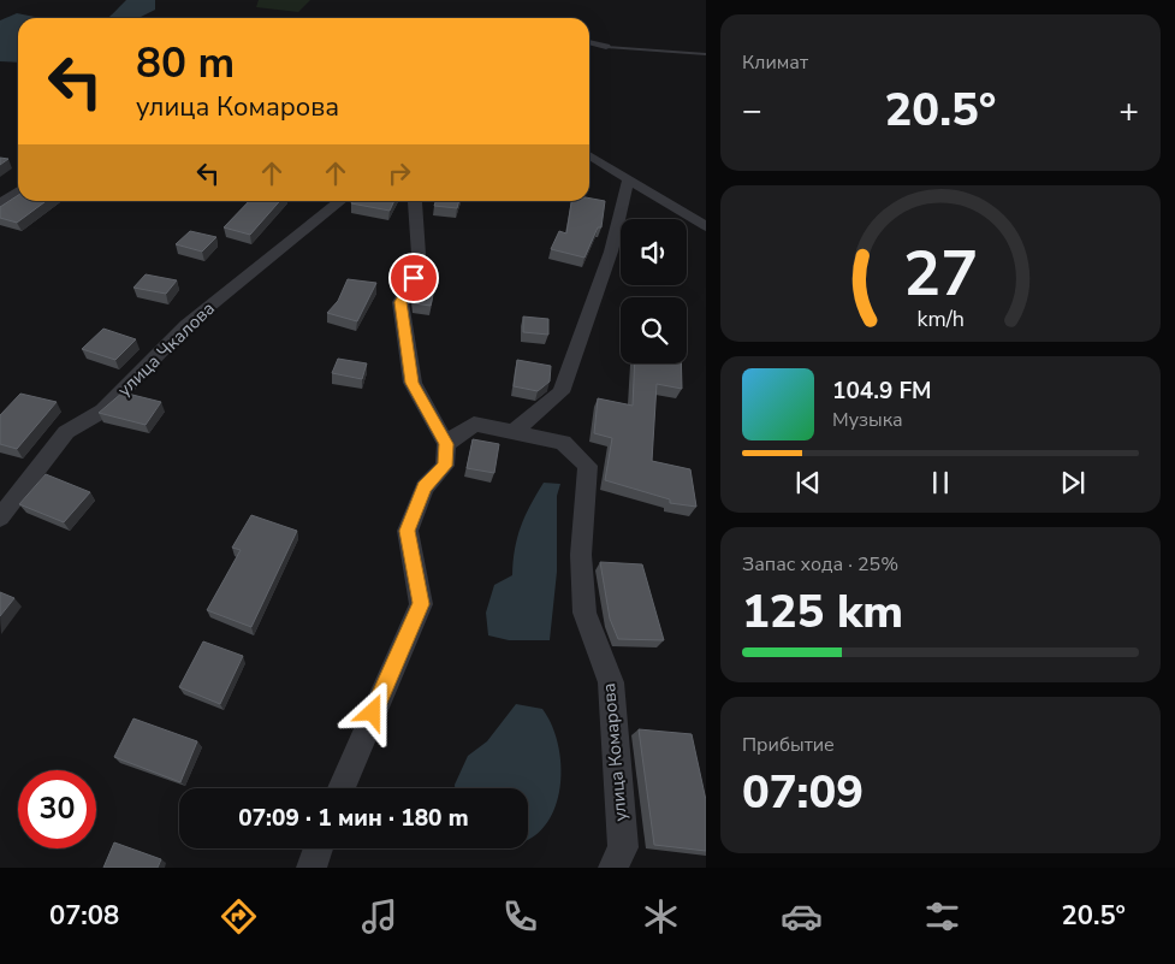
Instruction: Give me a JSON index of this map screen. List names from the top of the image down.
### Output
{
  "streets": {
    "street": ["улица Чкалова", "улица Комарова"]
  },
  "page": {
    "tile": [
      "Климат",
      ["Запас хода · 25%", "125 km"],
      ["Прибытие", "07:09"]
    ],
    "turn": ["80 m", "улица Комарова"],
    "heat": ["−", "20.5°", "+"],
    "song": ["104.9 FM", "Музыка"],
    "limit": "30",
    "trip": "07:09 · 1 мин · 180 m",
    "tabs": ["07:08", "20.5°"],
    "gauge": ["27", "km/h"]
  }
}
